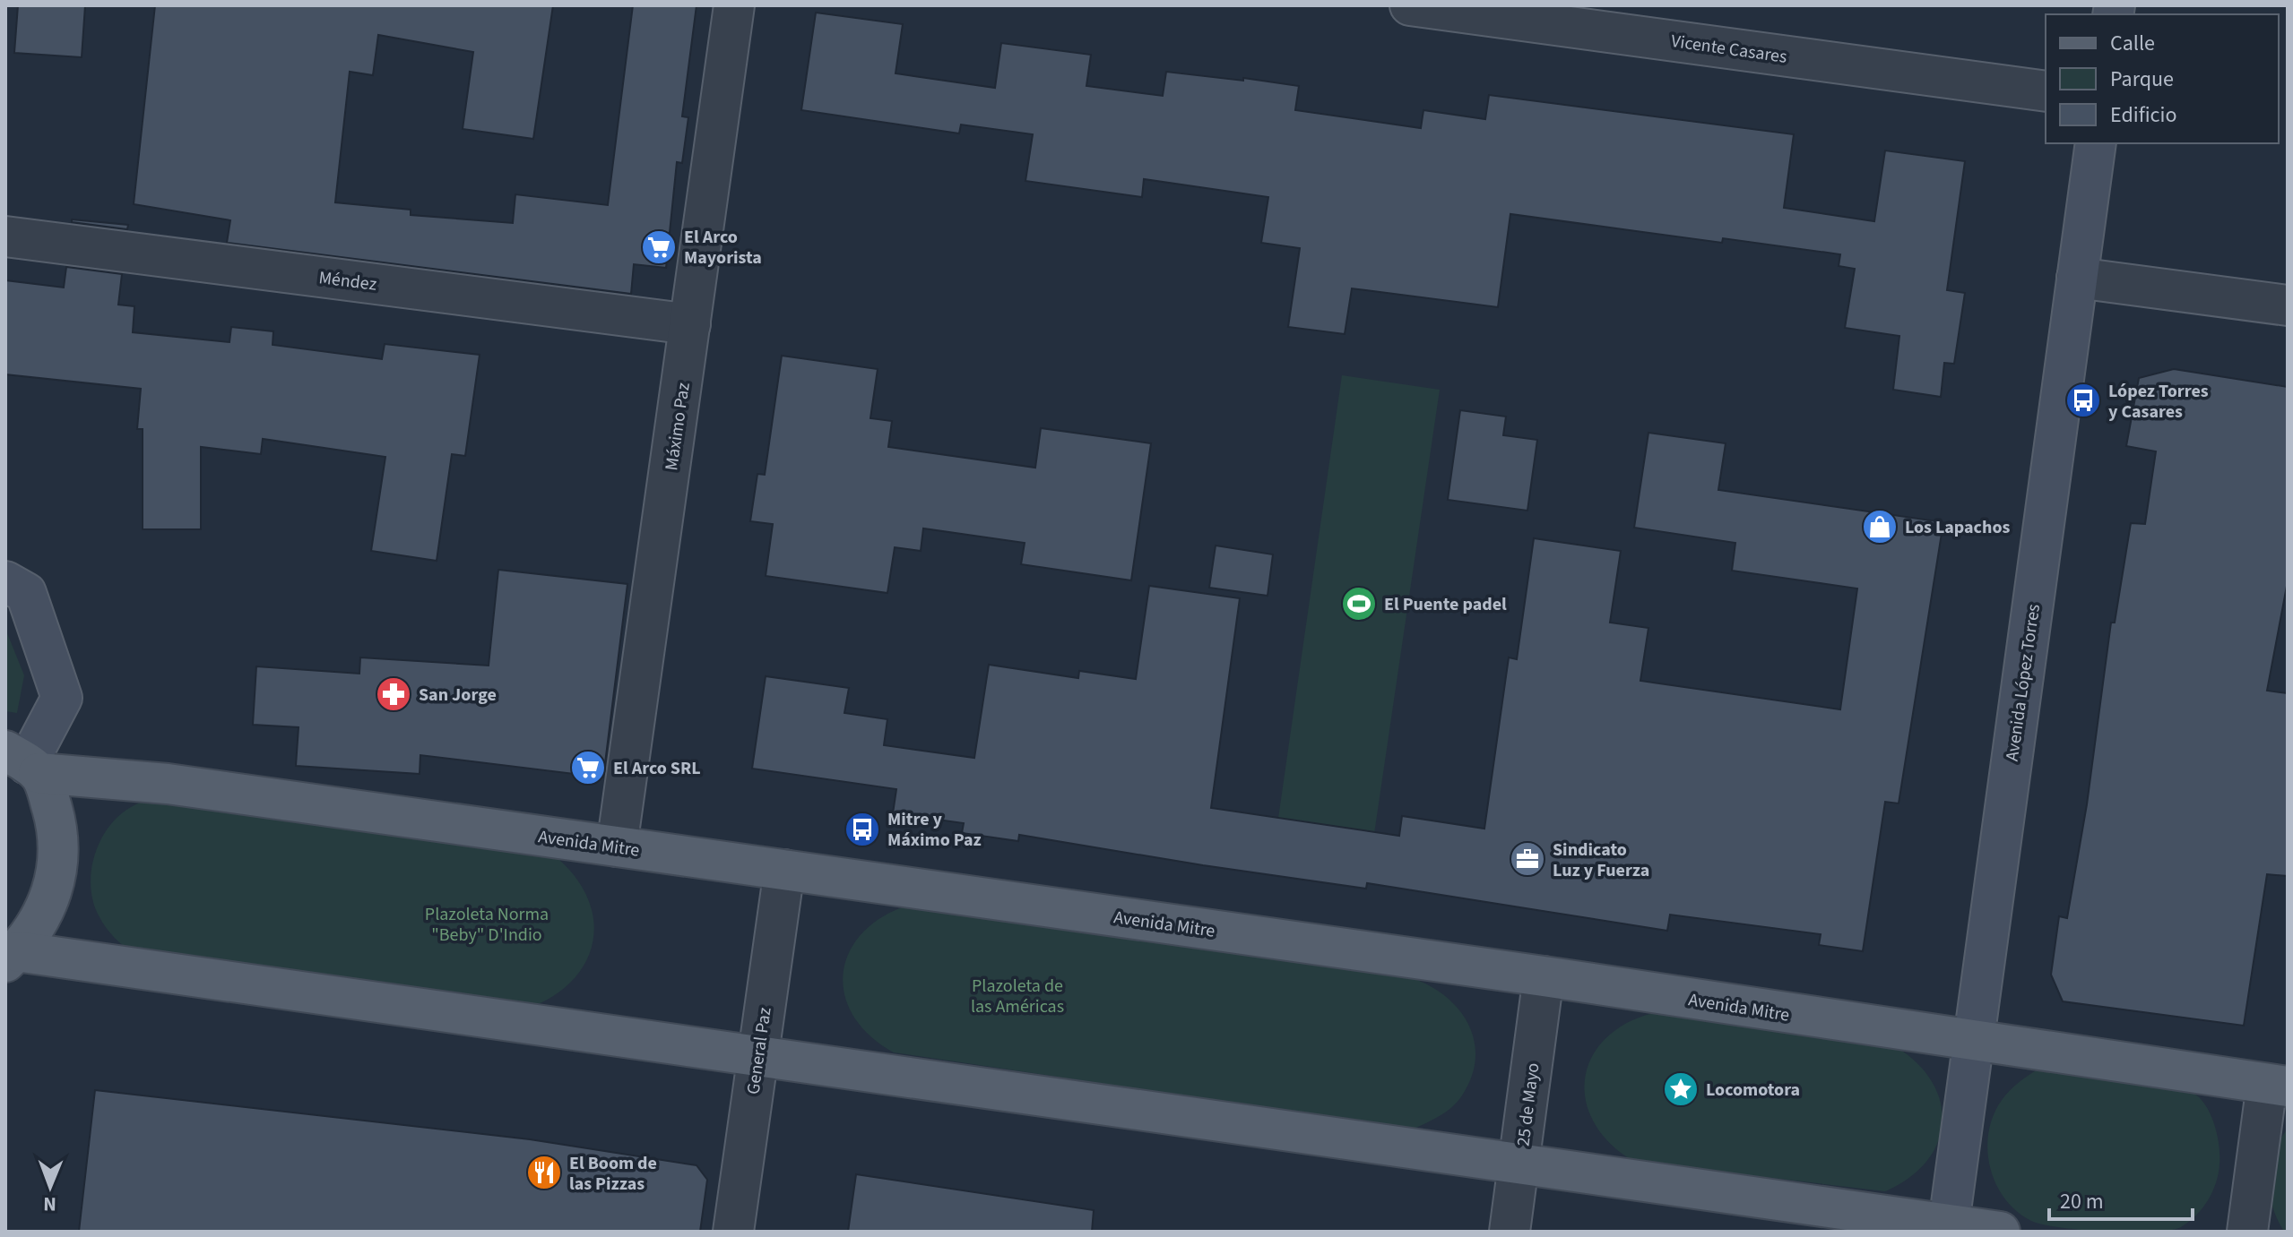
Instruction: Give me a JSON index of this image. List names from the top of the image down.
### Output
{
  "streets": {
    "main road": ["Avenida López Torres", "Avenida Mitre"],
    "street": [
      "Vicente Casares",
      "Méndez",
      "Máximo Paz",
      "General Paz",
      "25 de Mayo"
    ]
  },
  "crossings": [
    ["Méndez", "Máximo Paz"],
    ["Máximo Paz", "Avenida Mitre"],
    ["Avenida López Torres", "Avenida Mitre"],
    ["Avenida Mitre", "General Paz"],
    ["Avenida Mitre", "25 de Mayo"]
  ],
  "parks": ["Plazoleta Norma \"Beby\" D'Indio", "Plazoleta de las Américas"],
  "places": {
    "supermarket": ["El Arco Mayorista", "El Arco SRL"],
    "bus stop": ["López Torres y Casares", "Mitre y Máximo Paz"],
    "shop": ["Los Lapachos"],
    "sports": ["El Puente padel"],
    "pharmacy": ["San Jorge"],
    "office": ["Sindicato Luz y Fuerza"],
    "place": ["Locomotora"],
    "restaurant": ["El Boom de las Pizzas"]
  },
  "legend": ["Calle", "Parque", "Edificio"],
  "scale_bar": "20 m",
  "north": "bottom"
}
